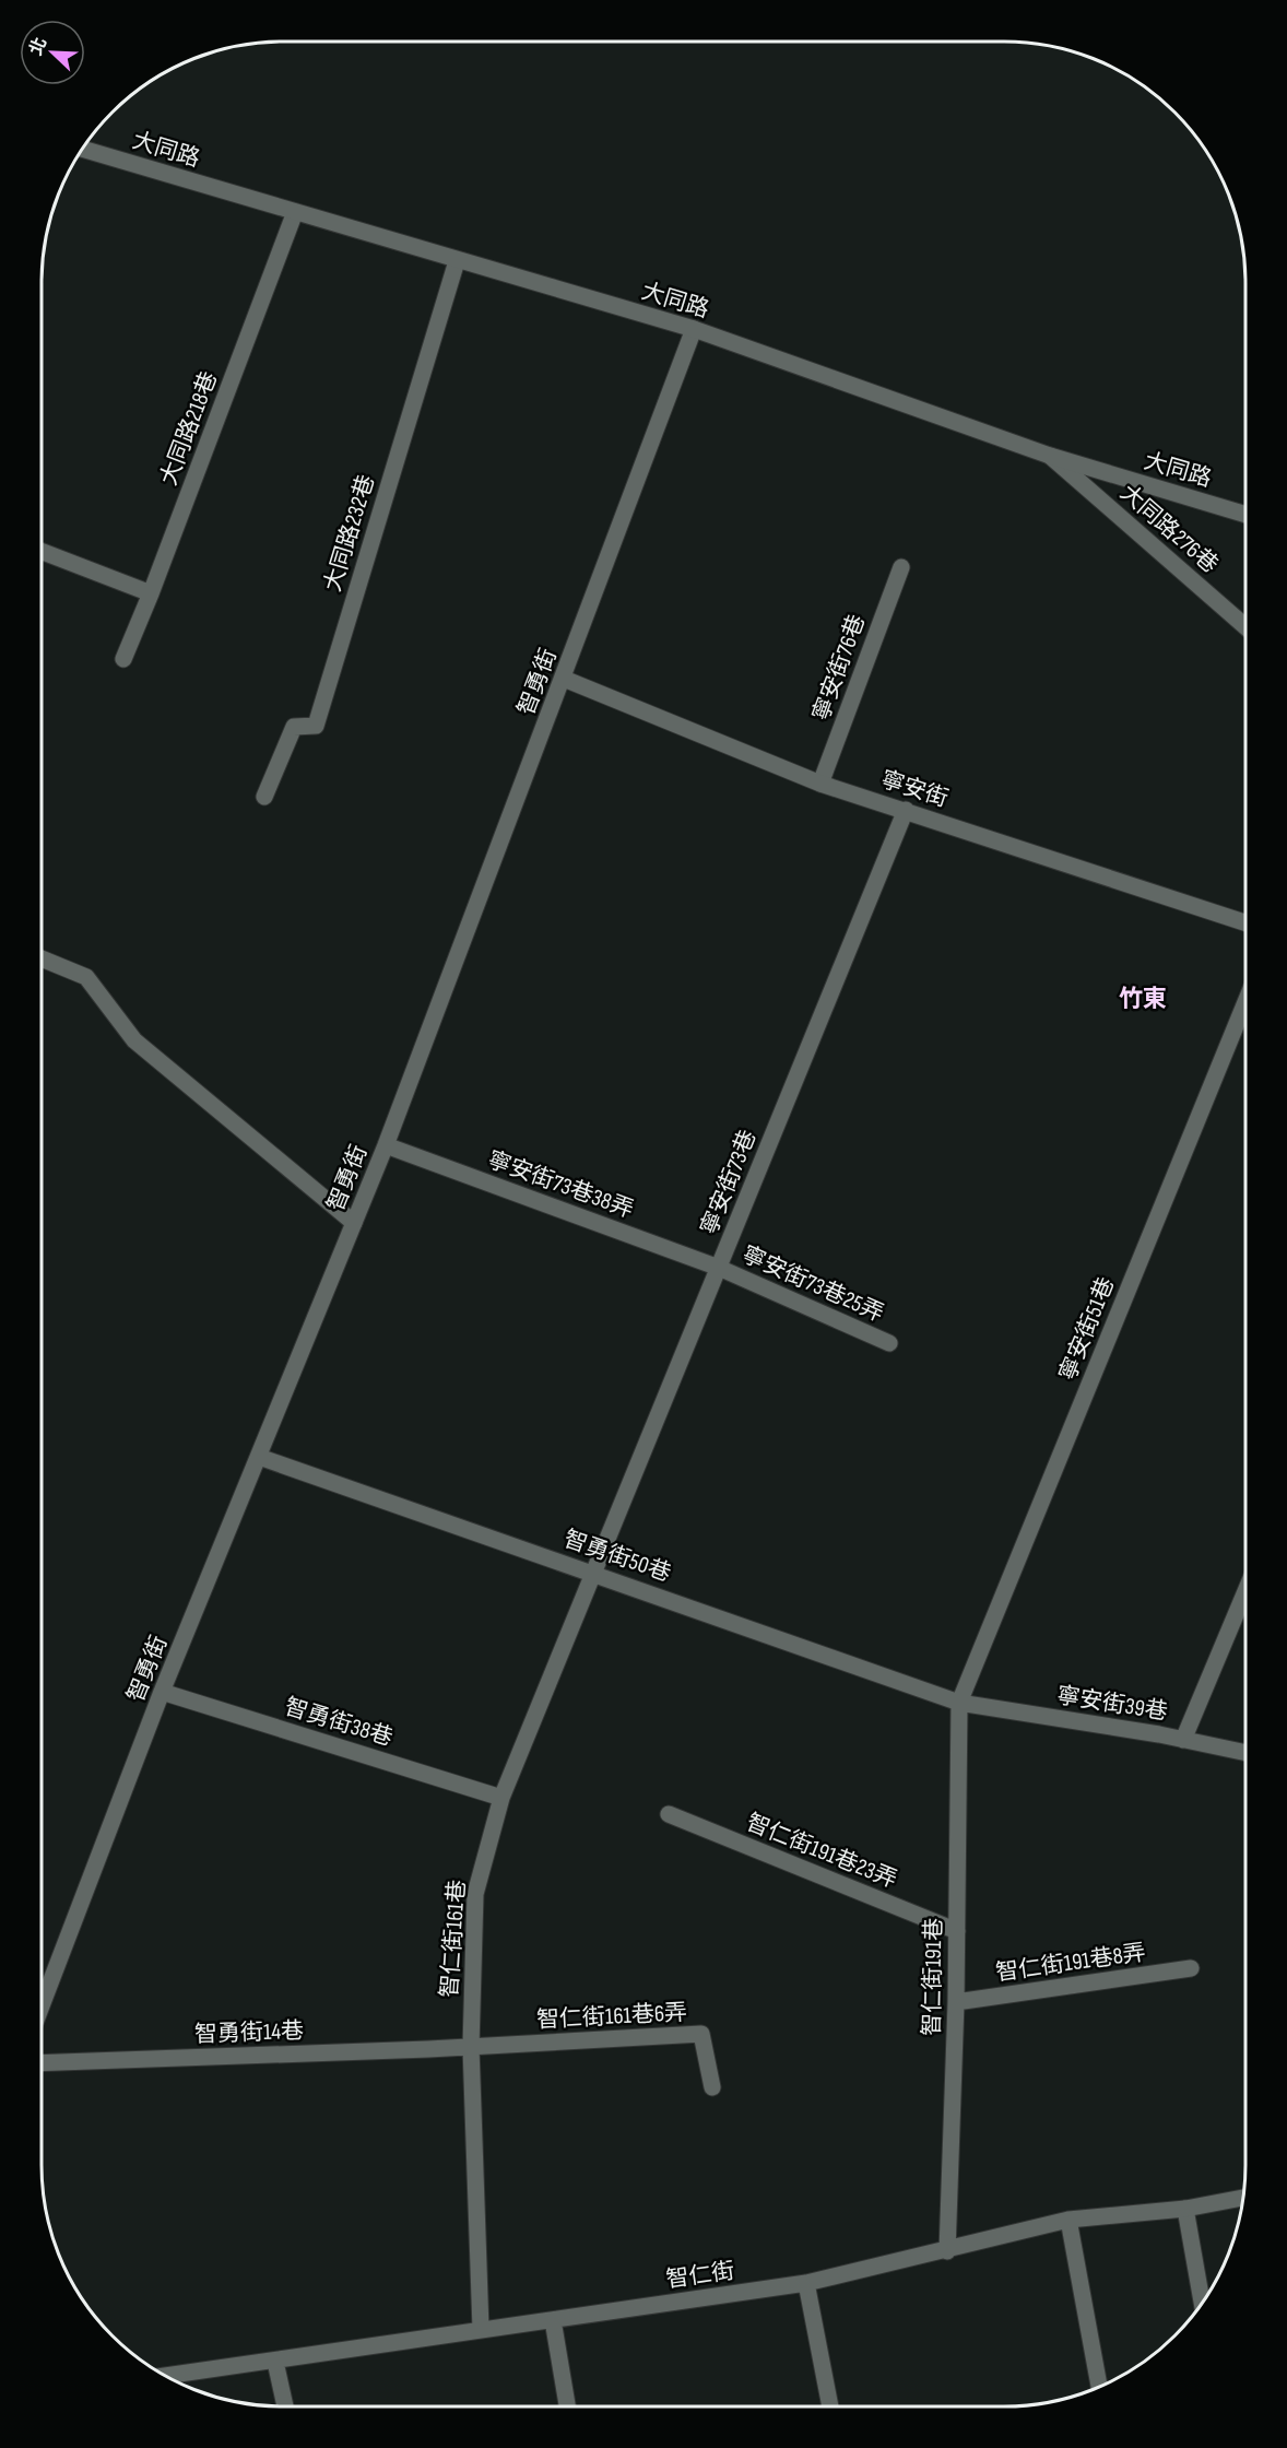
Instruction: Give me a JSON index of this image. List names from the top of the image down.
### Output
{
  "streets": {
    "street": [
      "大同路",
      "大同路218巷",
      "大同路276巷",
      "大同路232巷",
      "寧安街76巷",
      "智勇街",
      "寧安街",
      "寧安街73巷",
      "寧安街73巷38弄",
      "寧安街73巷25弄",
      "寧安街51巷",
      "智勇街50巷",
      "寧安街39巷",
      "智勇街38巷",
      "智仁街191巷23弄",
      "智仁街161巷",
      "智仁街191巷8弄",
      "智仁街191巷",
      "智仁街161巷6弄",
      "智勇街14巷",
      "智仁街"
    ]
  },
  "crossings": [
    ["大同路", "大同路218巷"],
    ["大同路", "大同路276巷"],
    ["大同路", "大同路232巷"],
    ["大同路", "智勇街"],
    ["寧安街76巷", "寧安街"],
    ["智勇街", "寧安街"],
    ["智勇街", "寧安街73巷38弄"],
    ["智勇街", "智勇街50巷"],
    ["智勇街", "智勇街38巷"],
    ["寧安街", "寧安街73巷"],
    ["寧安街73巷", "寧安街73巷38弄"],
    ["寧安街73巷", "寧安街73巷25弄"],
    ["寧安街73巷", "智勇街50巷"],
    ["寧安街73巷", "智仁街161巷"],
    ["寧安街73巷38弄", "寧安街73巷25弄"],
    ["寧安街51巷", "智勇街50巷"],
    ["寧安街51巷", "寧安街39巷"],
    ["寧安街51巷", "智仁街191巷"],
    ["智勇街50巷", "寧安街39巷"],
    ["智勇街50巷", "智仁街161巷"],
    ["智勇街50巷", "智仁街191巷"],
    ["寧安街39巷", "智仁街191巷"],
    ["智勇街38巷", "智仁街161巷"],
    ["智仁街191巷23弄", "智仁街191巷"],
    ["智仁街161巷", "智仁街161巷6弄"],
    ["智仁街161巷", "智勇街14巷"],
    ["智仁街161巷", "智仁街"],
    ["智仁街191巷8弄", "智仁街191巷"],
    ["智仁街191巷", "智仁街"],
    ["智仁街161巷6弄", "智勇街14巷"]
  ],
  "districts": ["竹東"],
  "north": "top left"
}
